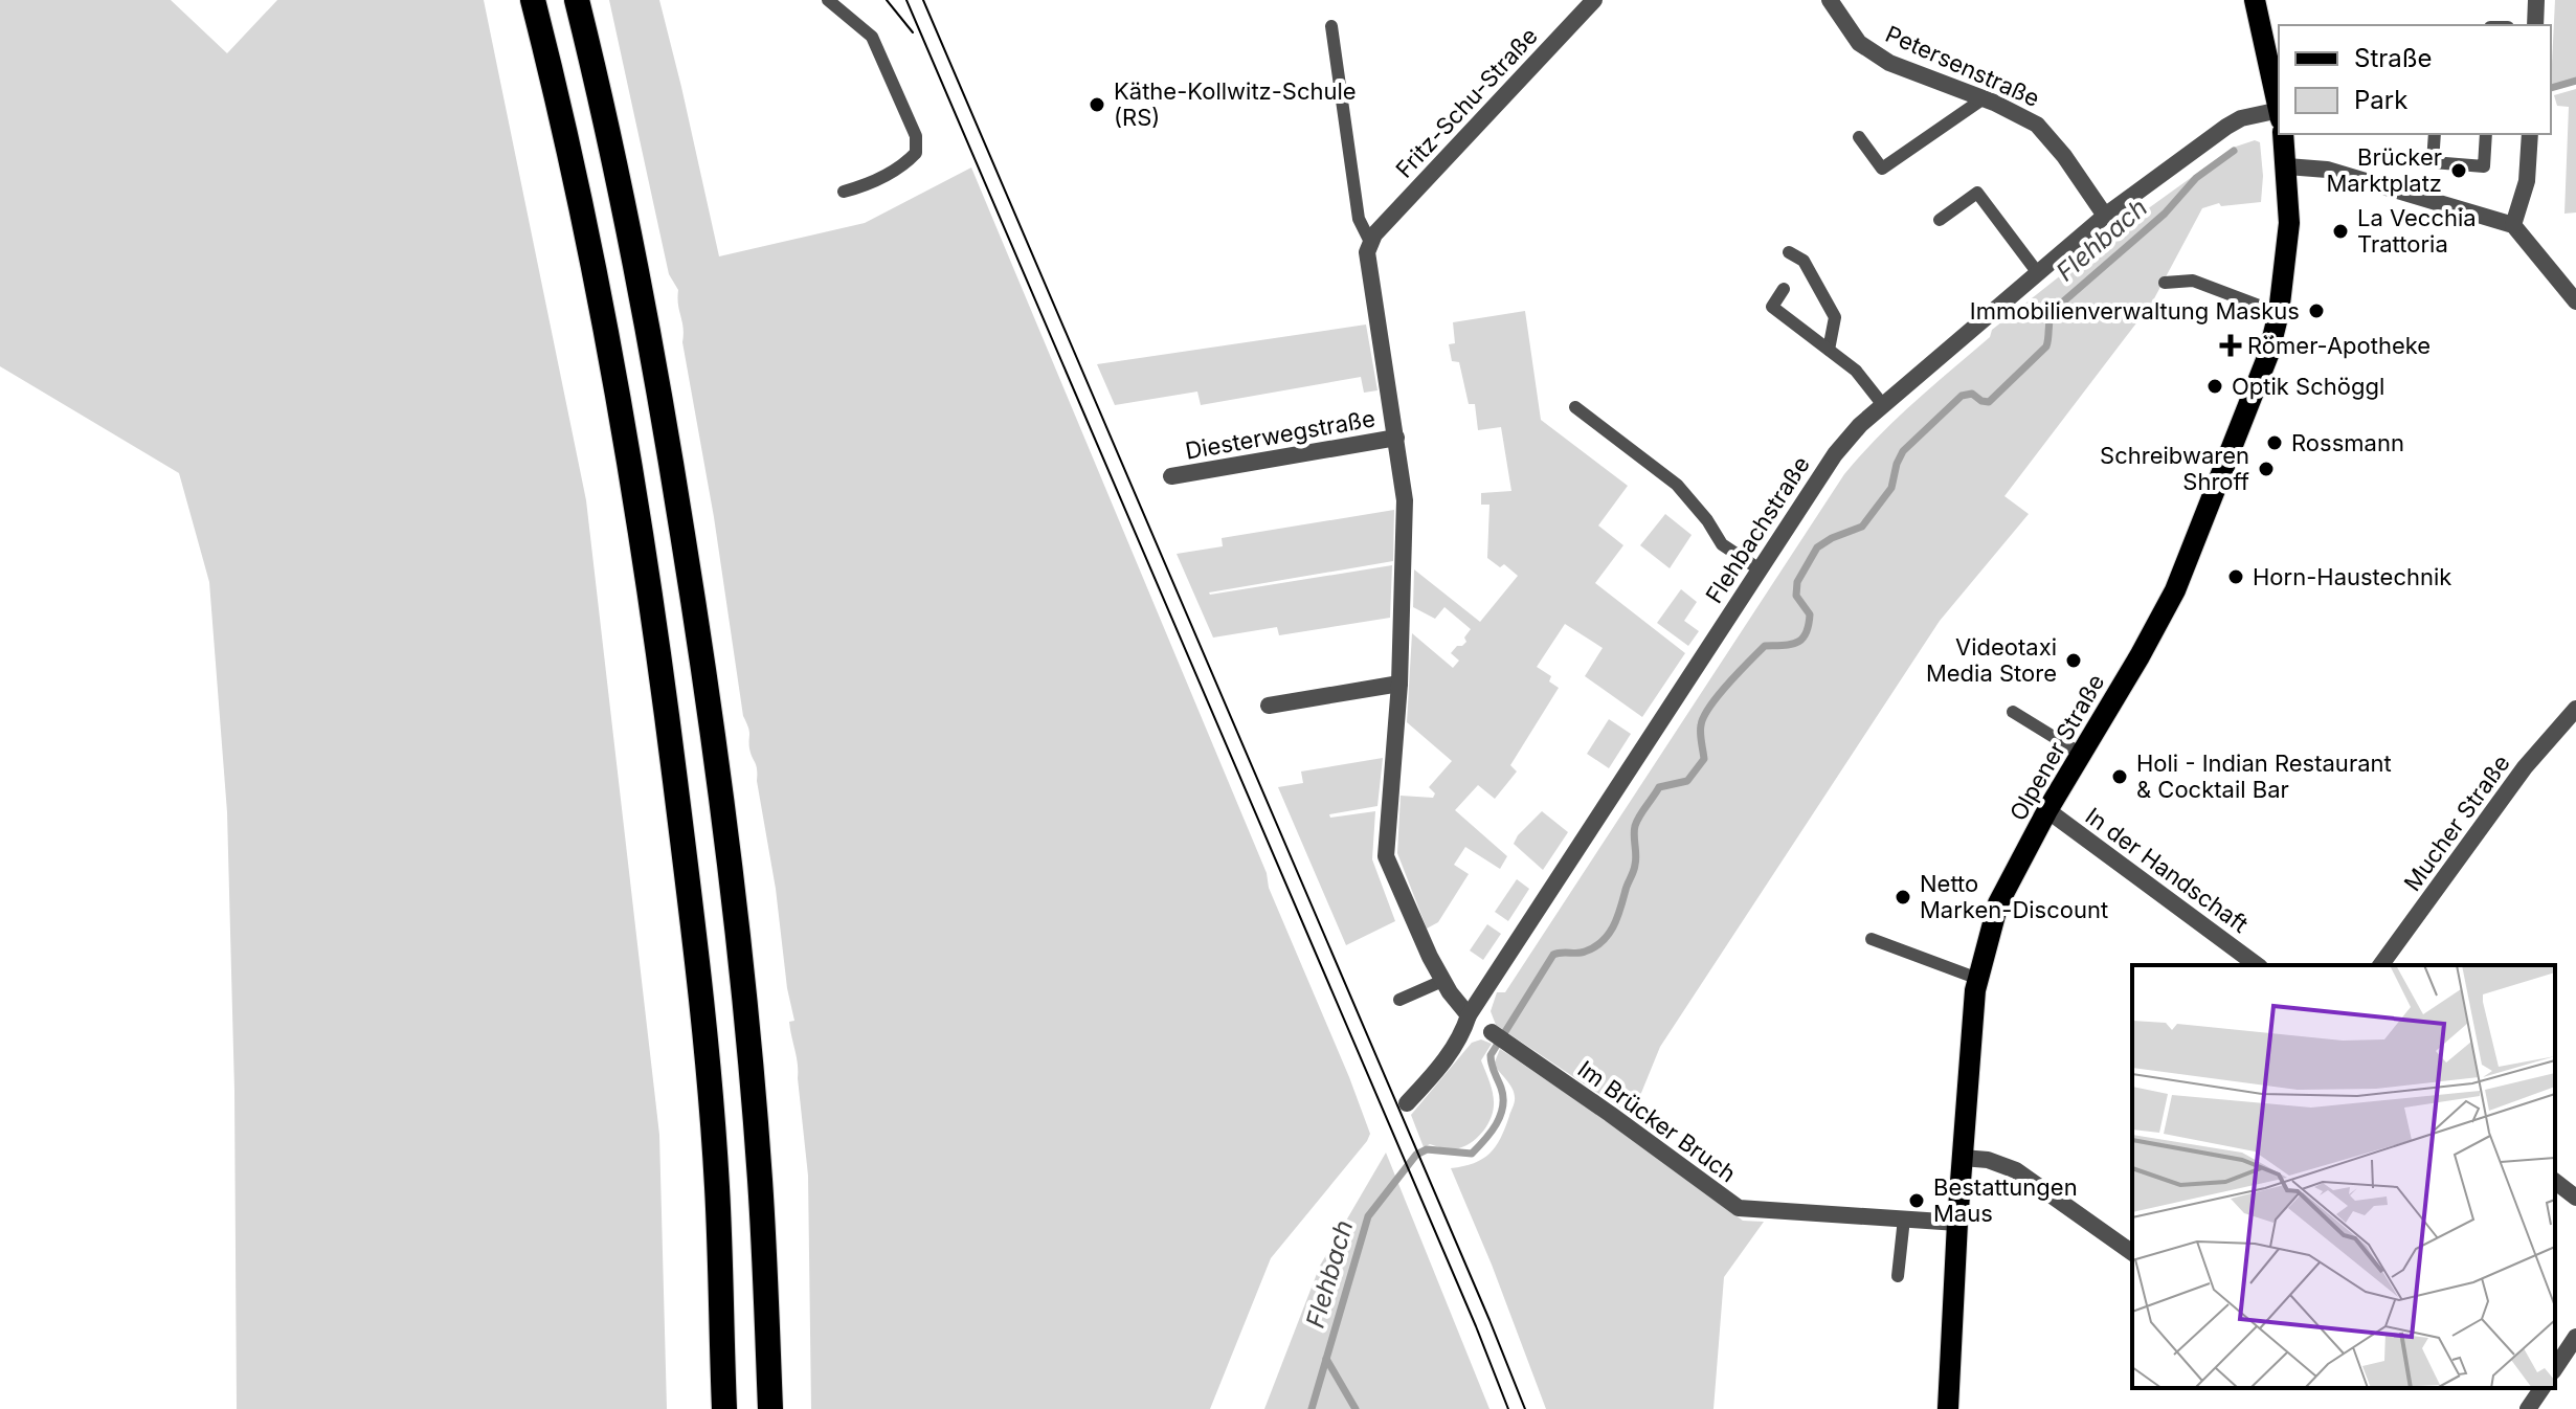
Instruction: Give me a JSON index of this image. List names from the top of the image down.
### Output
{
  "streets": {
    "main road": ["Olpener Straße"],
    "street": [
      "Petersenstraße",
      "Fritz-Schu-Straße",
      "Diesterwegstraße",
      "Flehbachstraße",
      "Mucher Straße",
      "In der Handschaft",
      "Im Brücker Bruch"
    ]
  },
  "crossings": [
    ["Petersenstraße", "Flehbachstraße"],
    ["Fritz-Schu-Straße", "Diesterwegstraße"],
    ["Diesterwegstraße", "Flehbachstraße"],
    ["Olpener Straße", "In der Handschaft"],
    ["Olpener Straße", "Im Brücker Bruch"]
  ],
  "water": ["Flehbach"],
  "places": {
    "other": [
      "Käthe-Kollwitz-Schule (RS)",
      "Brücker Marktplatz",
      "La Vecchia Trattoria",
      "Immobilienverwaltung Maskus",
      "Optik Schöggl",
      "Rossmann",
      "Schreibwaren Shroff",
      "Horn-Haustechnik",
      "Videotaxi Media Store",
      "Holi - Indian Restaurant & Cocktail Bar",
      "Netto Marken-Discount",
      "Bestattungen Maus"
    ],
    "health": ["Römer-Apotheke"]
  },
  "legend": ["Straße", "Park"]
}
